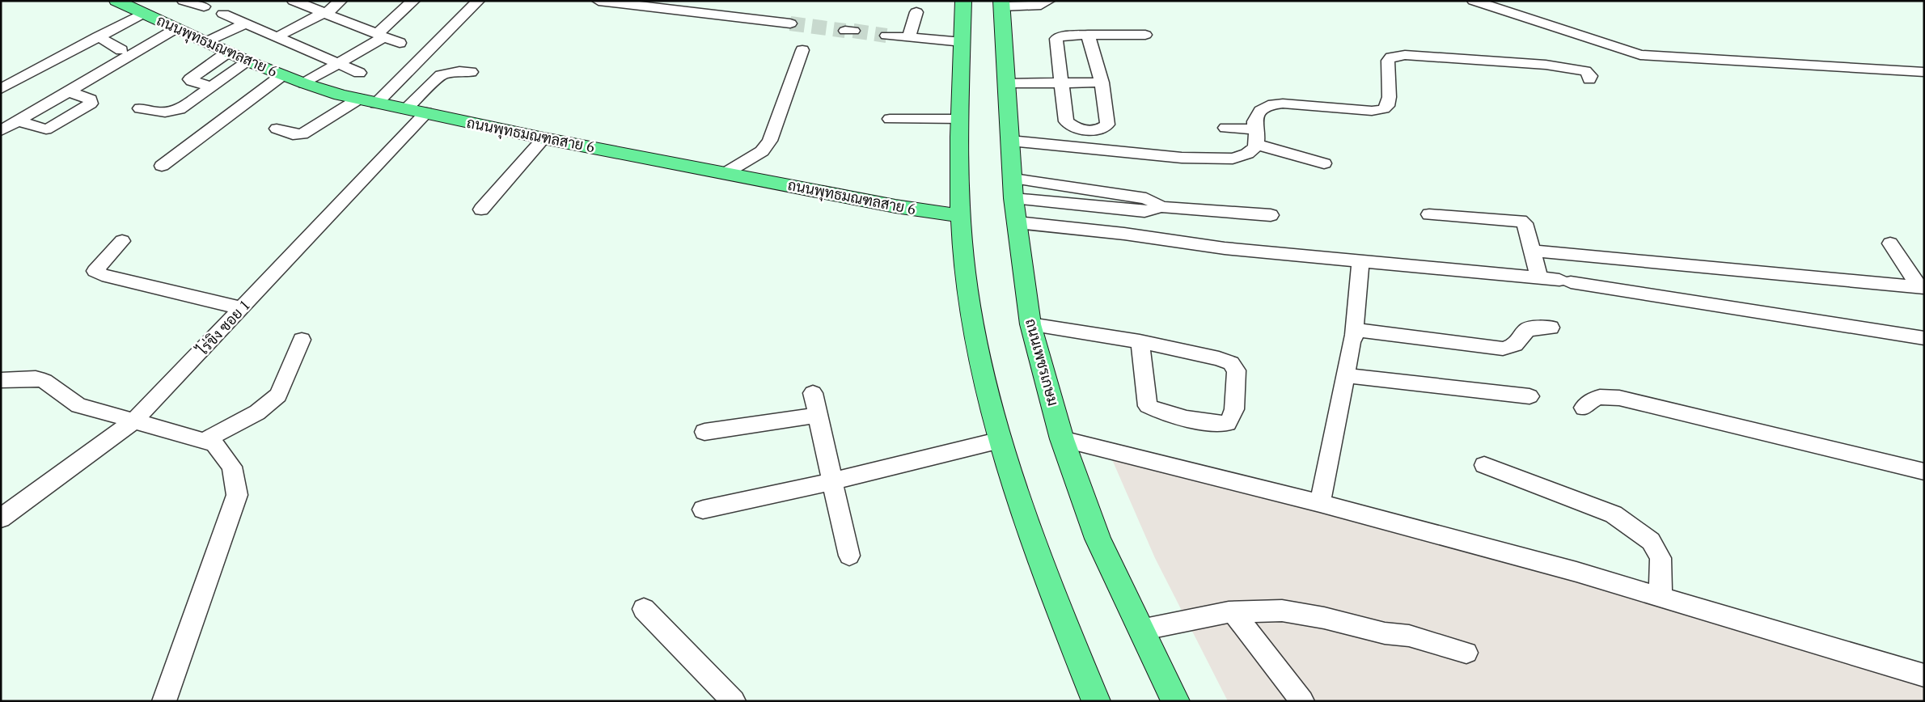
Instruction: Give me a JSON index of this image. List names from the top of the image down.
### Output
{
  "streets": {
    "main road": ["ถนนพุทธมณฑลสาย 6", "ถนนเพชรเกษม"],
    "street": ["ไร่ขิง ซอย 1"]
  },
  "crossings": [
    ["ถนนพุทธมณฑลสาย 6", "ไร่ขิง ซอย 1"]
  ]
}
